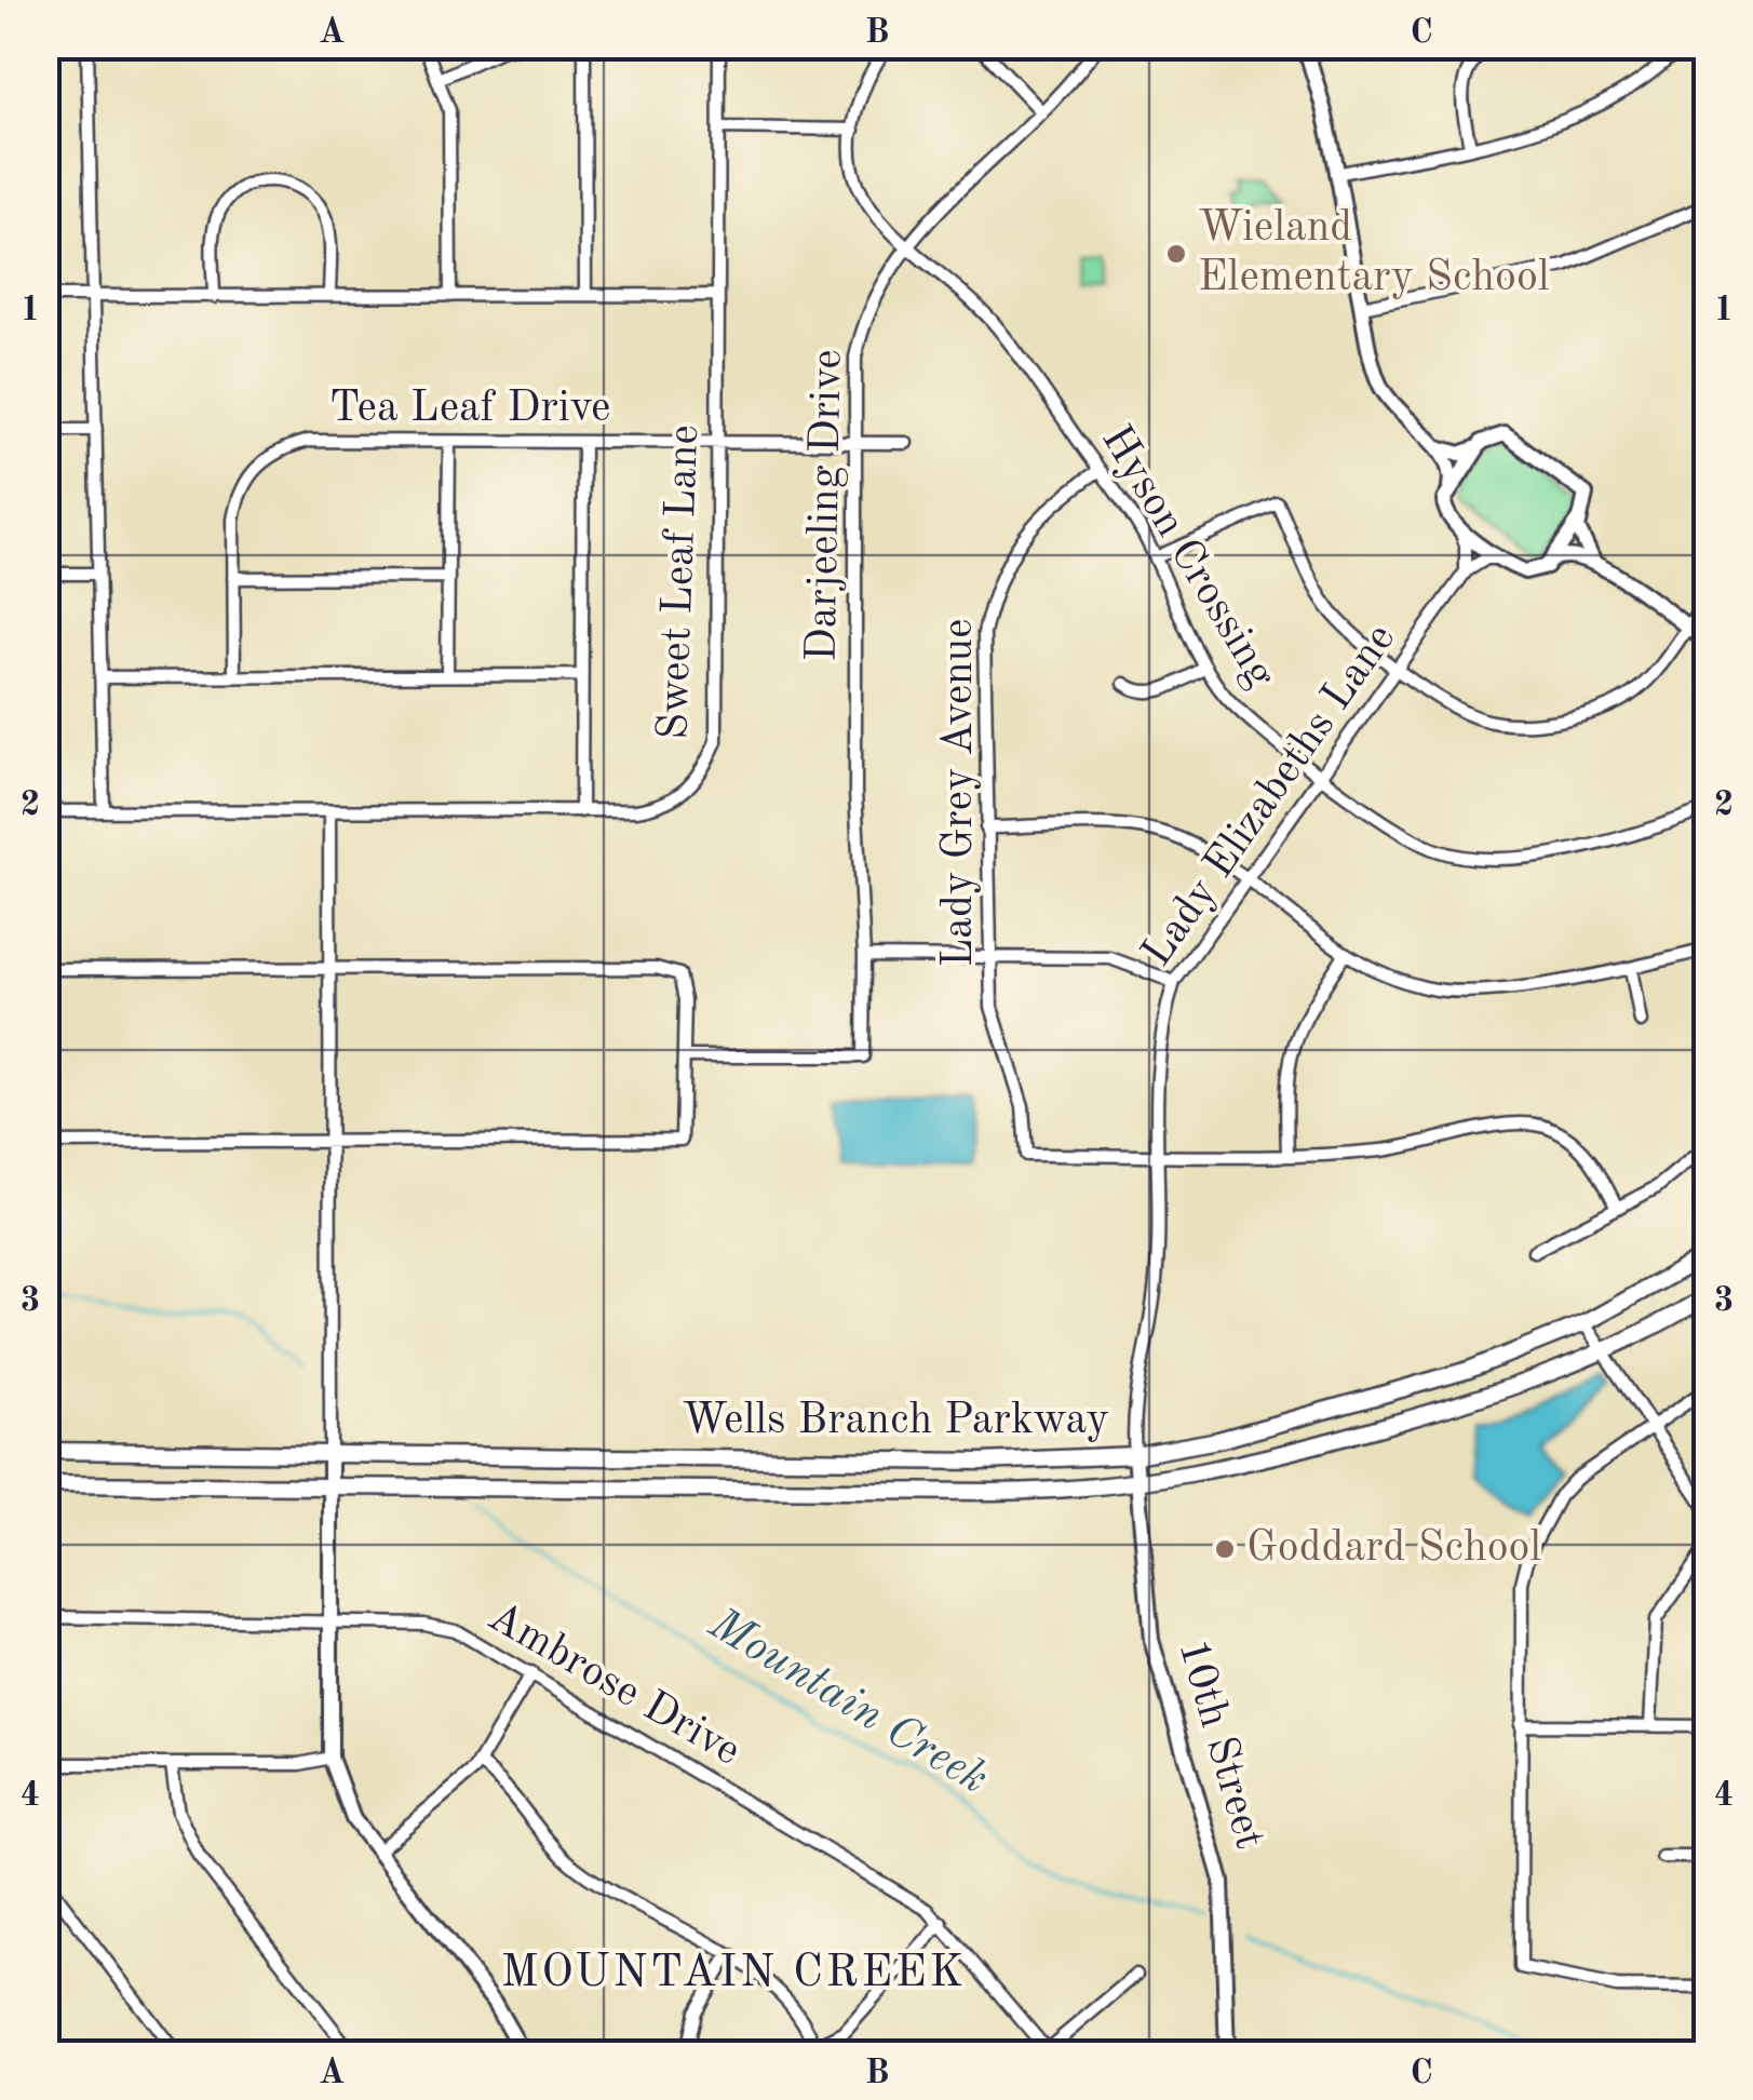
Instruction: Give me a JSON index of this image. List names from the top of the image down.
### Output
{
  "streets": {
    "main road": ["Wells Branch Parkway"],
    "street": [
      "Tea Leaf Drive",
      "Darjeeling Drive",
      "Hyson Crossing",
      "Sweet Leaf Lane",
      "Lady Grey Avenue",
      "Lady Elizabeths Lane",
      "Ambrose Drive",
      "10th Street"
    ]
  },
  "crossings": [
    ["Tea Leaf Drive", "Darjeeling Drive"],
    ["Tea Leaf Drive", "Sweet Leaf Lane"],
    ["Darjeeling Drive", "Hyson Crossing"],
    ["Hyson Crossing", "Lady Grey Avenue"],
    ["Hyson Crossing", "Lady Elizabeths Lane"],
    ["Lady Grey Avenue", "Lady Elizabeths Lane"],
    ["Lady Elizabeths Lane", "Wells Branch Parkway"],
    ["Lady Elizabeths Lane", "10th Street"],
    ["Wells Branch Parkway", "10th Street"]
  ],
  "districts": ["MOUNTAIN CREEK"],
  "water": ["Mountain Creek"],
  "places": ["Wieland Elementary School", "Goddard School"],
  "grid": {
    "columns": ["A", "B", "C"],
    "rows": [
      "1",
      "2",
      "3",
      "4"
    ]
  }
}
